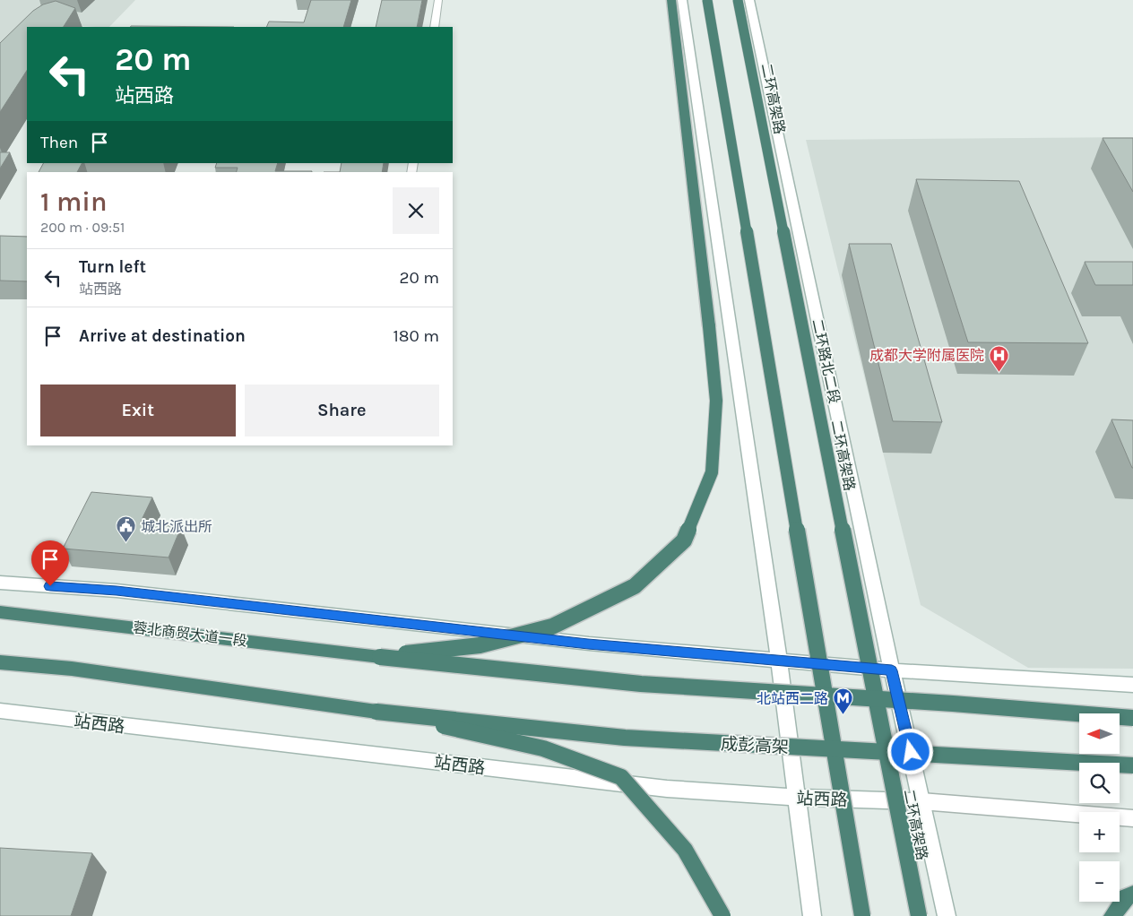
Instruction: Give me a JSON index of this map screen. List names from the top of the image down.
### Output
{
  "streets": {
    "highway": ["二环高架路", "蓉北商贸大道一段", "成彭高架"],
    "main road": ["二环路北二段", "站西路"]
  },
  "crossings": [
    ["二环路北二段", "站西路"]
  ],
  "places": {
    "hospital": ["成都大学附属医院"],
    "public building": ["城北派出所"],
    "metro station": ["北站西二路"]
  },
  "north": "left",
  "page": {
    "turn": ["20 m", "站西路"],
    "then": "Then",
    "heading": ["1 min", "200 m · 09:51"],
    "list": [
      {
        "name": "Turn left",
        "note": "站西路",
        "value": "20 m"
      },
      {
        "name": "Arrive at destination",
        "value": "180 m"
      }
    ],
    "buttons": ["Exit", "Share"],
    "map_buttons": ["+", "−"]
  }
}
